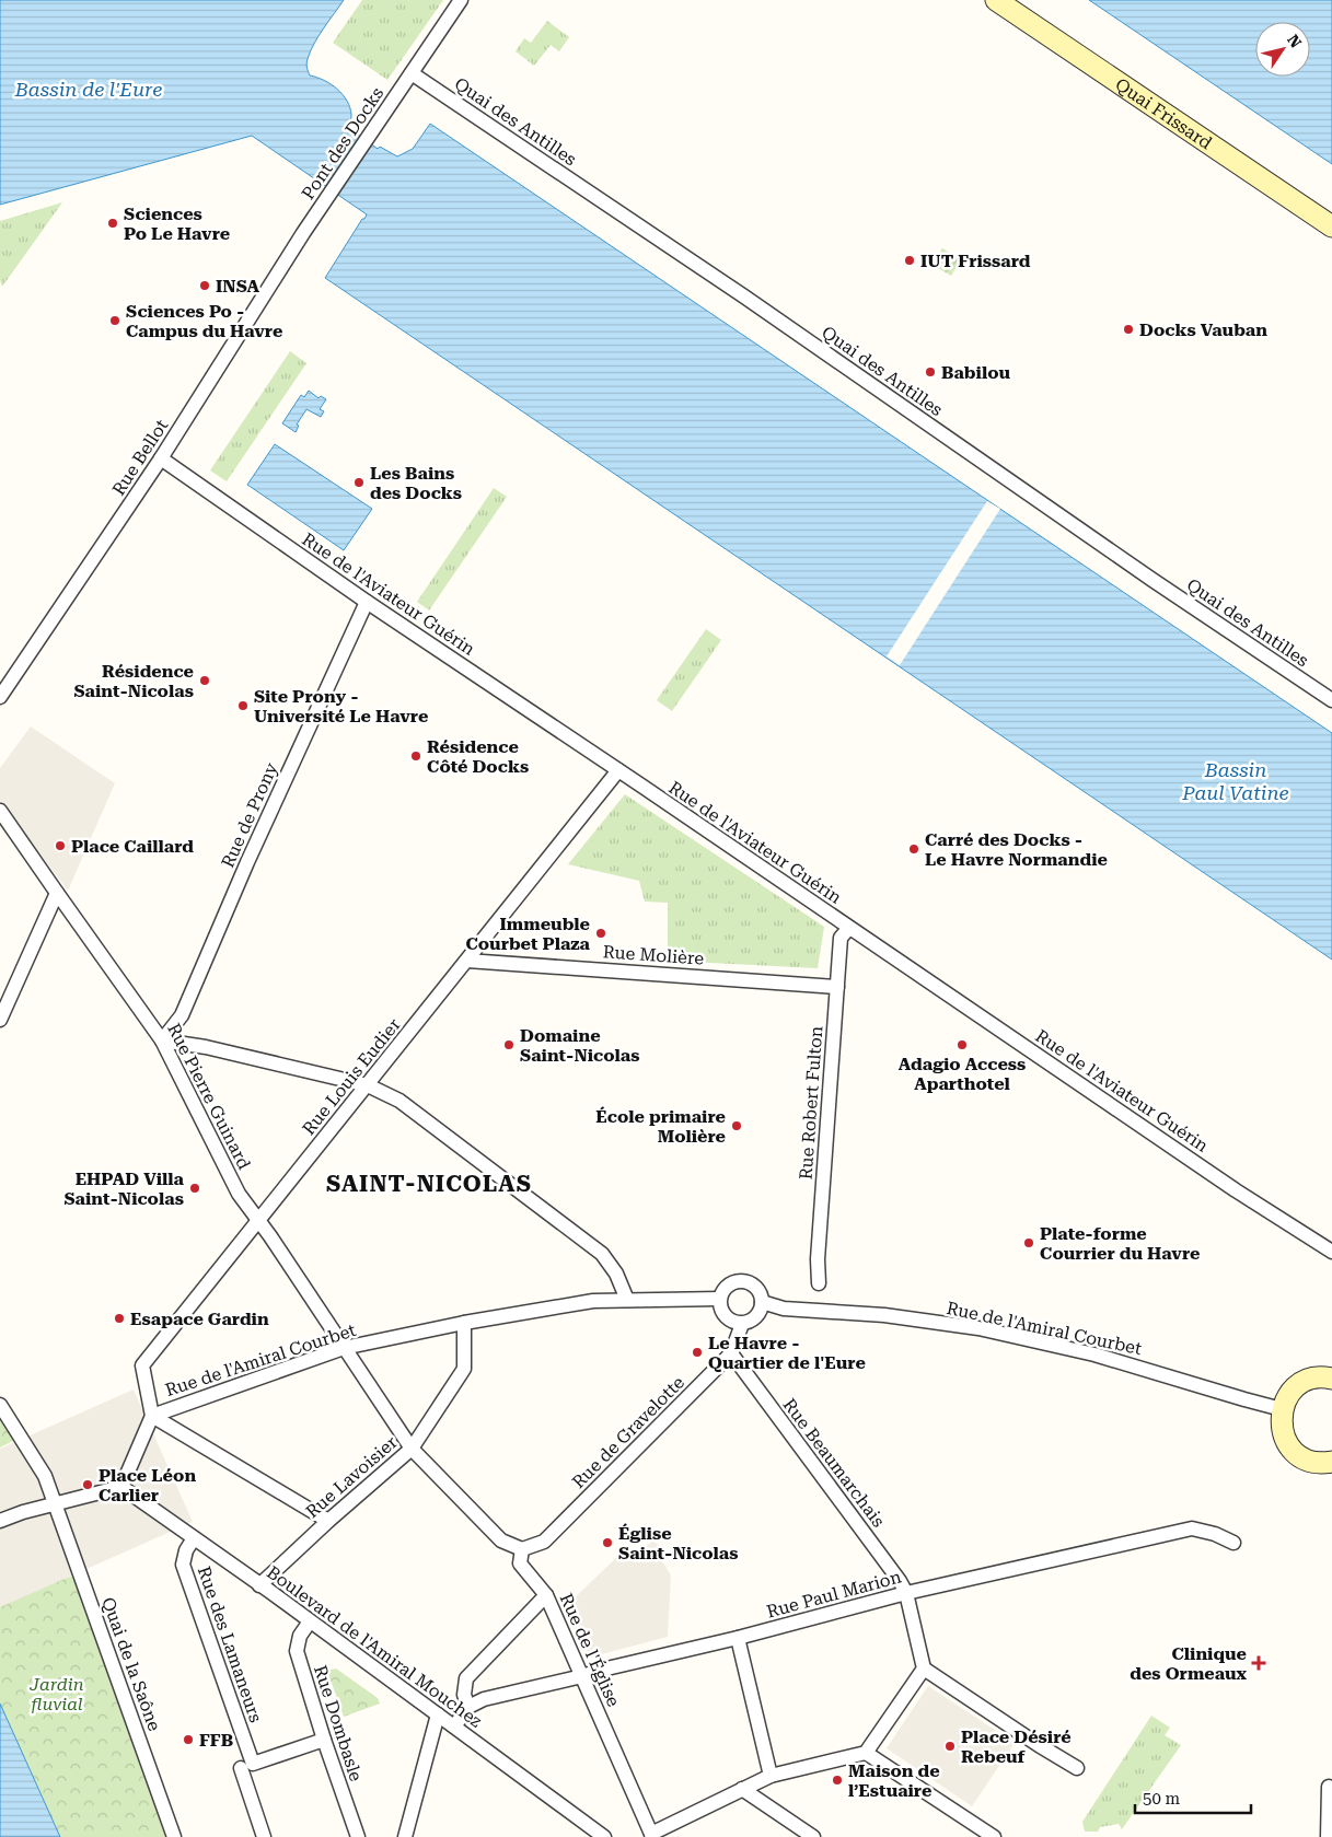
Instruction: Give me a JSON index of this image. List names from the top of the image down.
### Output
{
  "streets": {
    "street": [
      "Quai Frissard",
      "Quai des Antilles",
      "Pont des Docks",
      "Rue Bellot",
      "Rue de l'Aviateur Guérin",
      "Rue de Prony",
      "Rue Molière",
      "Rue Louis Eudier",
      "Rue Pierre Guinard",
      "Rue Robert Fulton",
      "Rue de l'Amiral Courbet",
      "Rue de Gravelotte",
      "Rue Beaumarchais",
      "Rue Lavoisier",
      "Rue Paul Marion",
      "Rue des Lamaneurs",
      "Boulevard de l'Amiral Mouchez",
      "Rue de l'Église",
      "Quai de la Saône",
      "Rue Dombasle"
    ]
  },
  "crossings": [
    ["Quai des Antilles", "Pont des Docks"],
    ["Pont des Docks", "Rue Bellot"],
    ["Rue Bellot", "Rue de l'Aviateur Guérin"],
    ["Rue de l'Aviateur Guérin", "Rue de Prony"],
    ["Rue de l'Aviateur Guérin", "Rue Louis Eudier"],
    ["Rue de l'Aviateur Guérin", "Rue Robert Fulton"],
    ["Rue de Prony", "Rue Pierre Guinard"],
    ["Rue Molière", "Rue Louis Eudier"],
    ["Rue Molière", "Rue Robert Fulton"],
    ["Rue Louis Eudier", "Rue Pierre Guinard"],
    ["Rue Louis Eudier", "Rue de l'Amiral Courbet"],
    ["Rue Pierre Guinard", "Rue de l'Amiral Courbet"],
    ["Rue de l'Amiral Courbet", "Rue de Gravelotte"],
    ["Rue de l'Amiral Courbet", "Rue Lavoisier"],
    ["Rue de l'Amiral Courbet", "Boulevard de l'Amiral Mouchez"],
    ["Rue de Gravelotte", "Rue Beaumarchais"],
    ["Rue de Gravelotte", "Rue de l'Église"],
    ["Rue Beaumarchais", "Rue Paul Marion"],
    ["Rue Lavoisier", "Boulevard de l'Amiral Mouchez"],
    ["Rue Paul Marion", "Rue de l'Église"],
    ["Rue des Lamaneurs", "Boulevard de l'Amiral Mouchez"],
    ["Boulevard de l'Amiral Mouchez", "Rue Dombasle"]
  ],
  "districts": ["SAINT-NICOLAS"],
  "water": ["Bassin de l'Eure", "Bassin Paul Vatine"],
  "parks": ["Jardin fluvial"],
  "places": {
    "other": [
      "Sciences Po Le Havre",
      "IUT Frissard",
      "INSA",
      "Sciences Po - Campus du Havre",
      "Docks Vauban",
      "Babilou",
      "Les Bains des Docks",
      "Résidence Saint-Nicolas",
      "Site Prony - Université Le Havre",
      "Résidence Côté Docks",
      "Place Caillard",
      "Carré des Docks - Le Havre Normandie",
      "Immeuble Courbet Plaza",
      "Domaine Saint-Nicolas",
      "Adagio Access Aparthotel",
      "École primaire Molière",
      "EHPAD Villa Saint-Nicolas",
      "Plate-forme Courrier du Havre",
      "Esapace Gardin",
      "Le Havre - Quartier de l'Eure",
      "Place Léon Carlier",
      "Église Saint-Nicolas",
      "FFB",
      "Place Désiré Rebeuf",
      "Maison de l’Estuaire"
    ],
    "health": ["Clinique des Ormeaux"]
  },
  "scale_bar": "50 m",
  "north": "top right"
}
